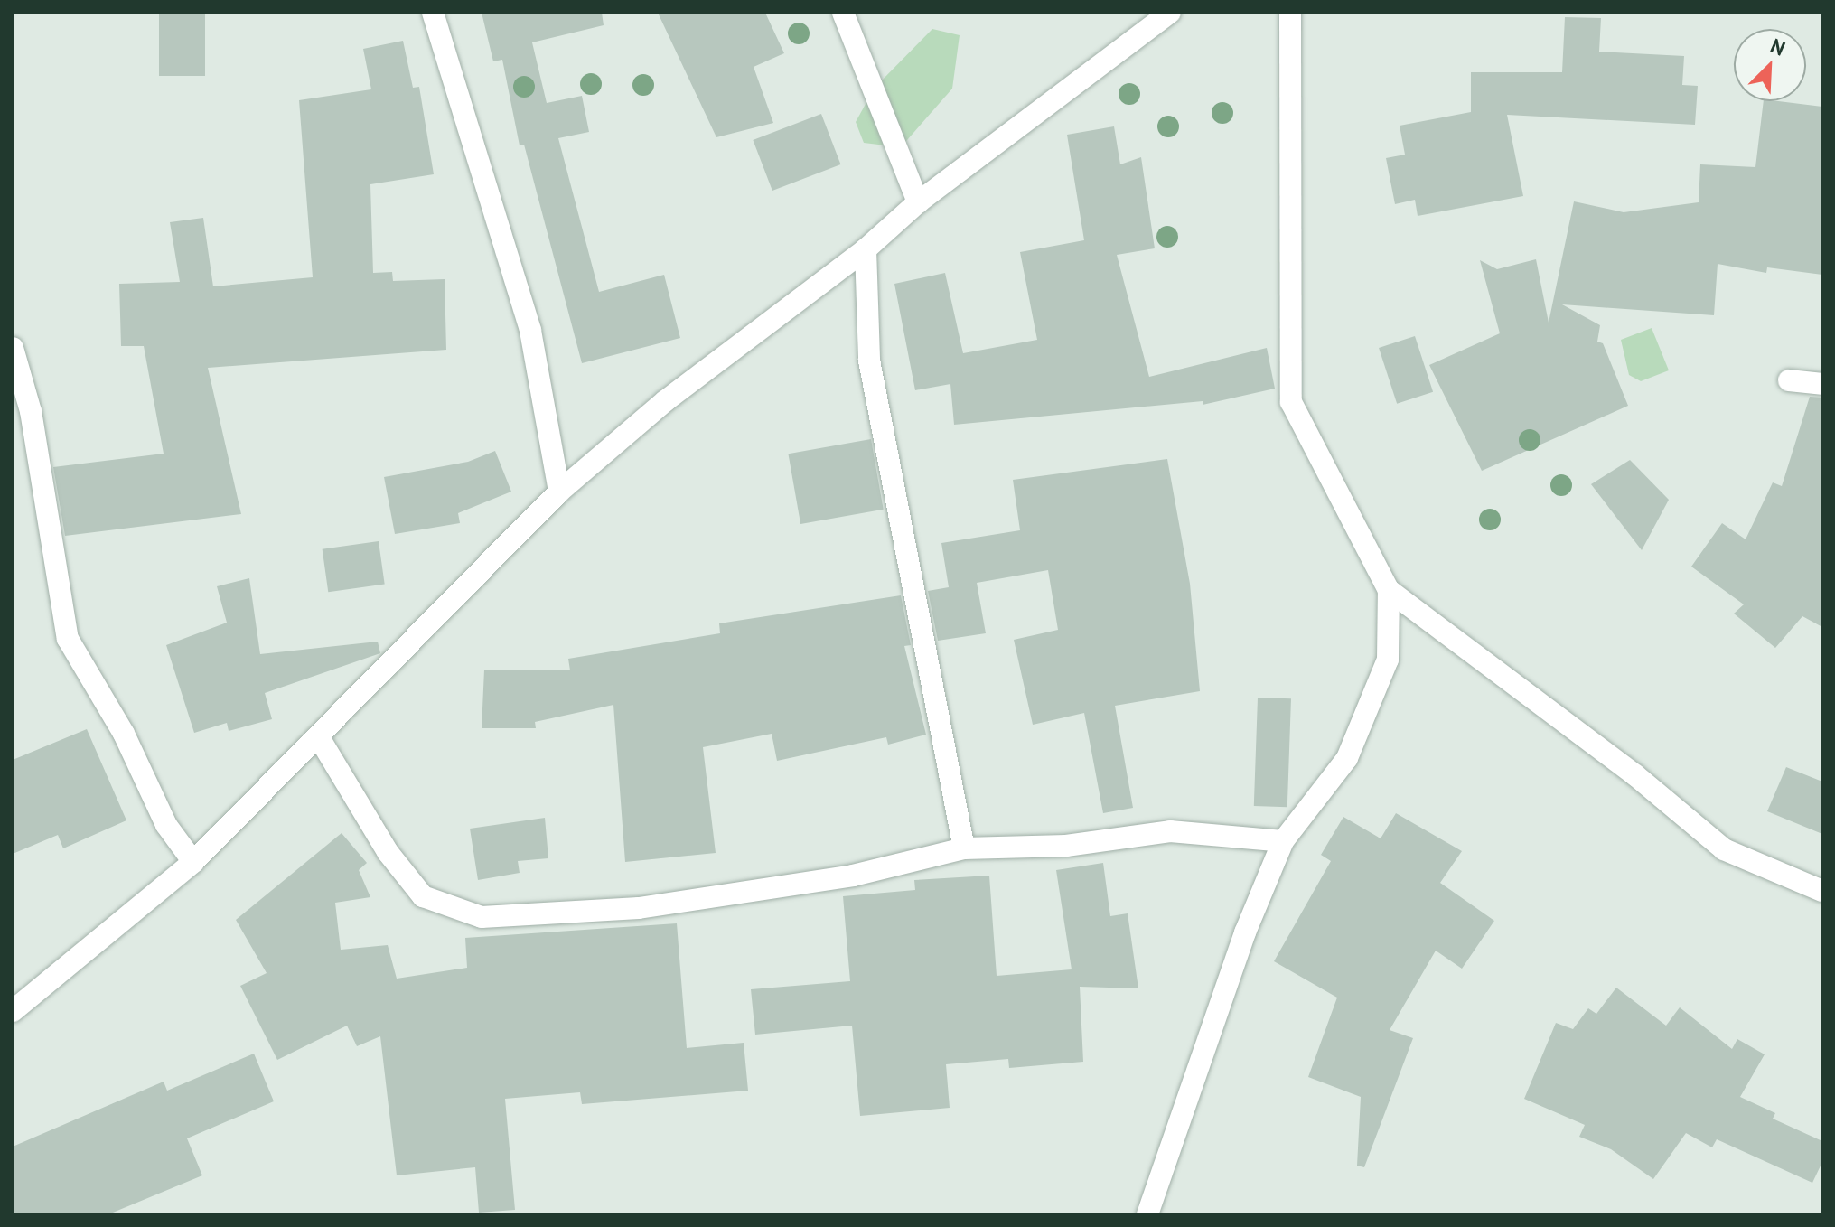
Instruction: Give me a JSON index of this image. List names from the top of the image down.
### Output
{
  "north": "top right"
}
